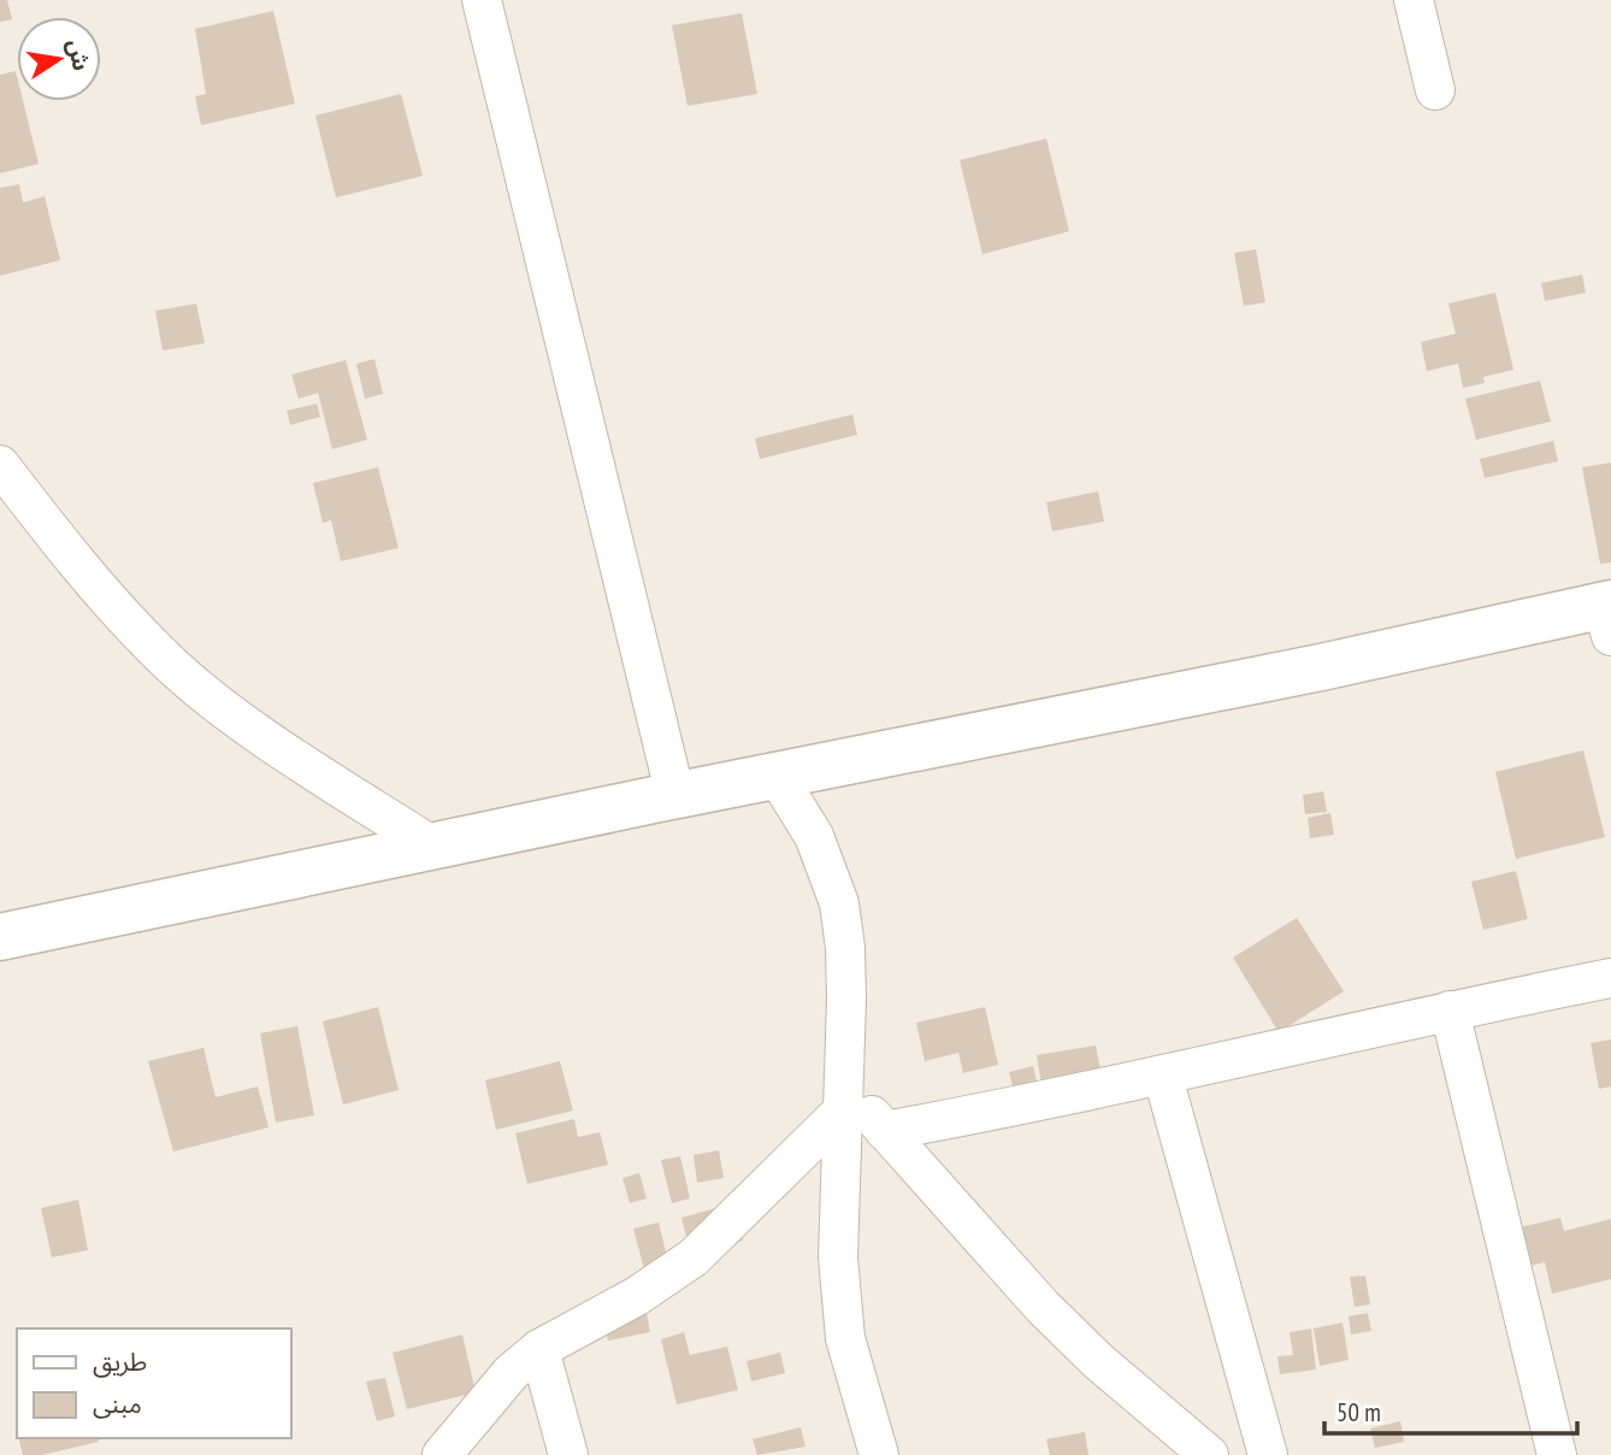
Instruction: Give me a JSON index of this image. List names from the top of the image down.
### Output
{
  "legend": ["طريق", "مبنى"],
  "scale_bar": "50 m",
  "north": "right"
}
